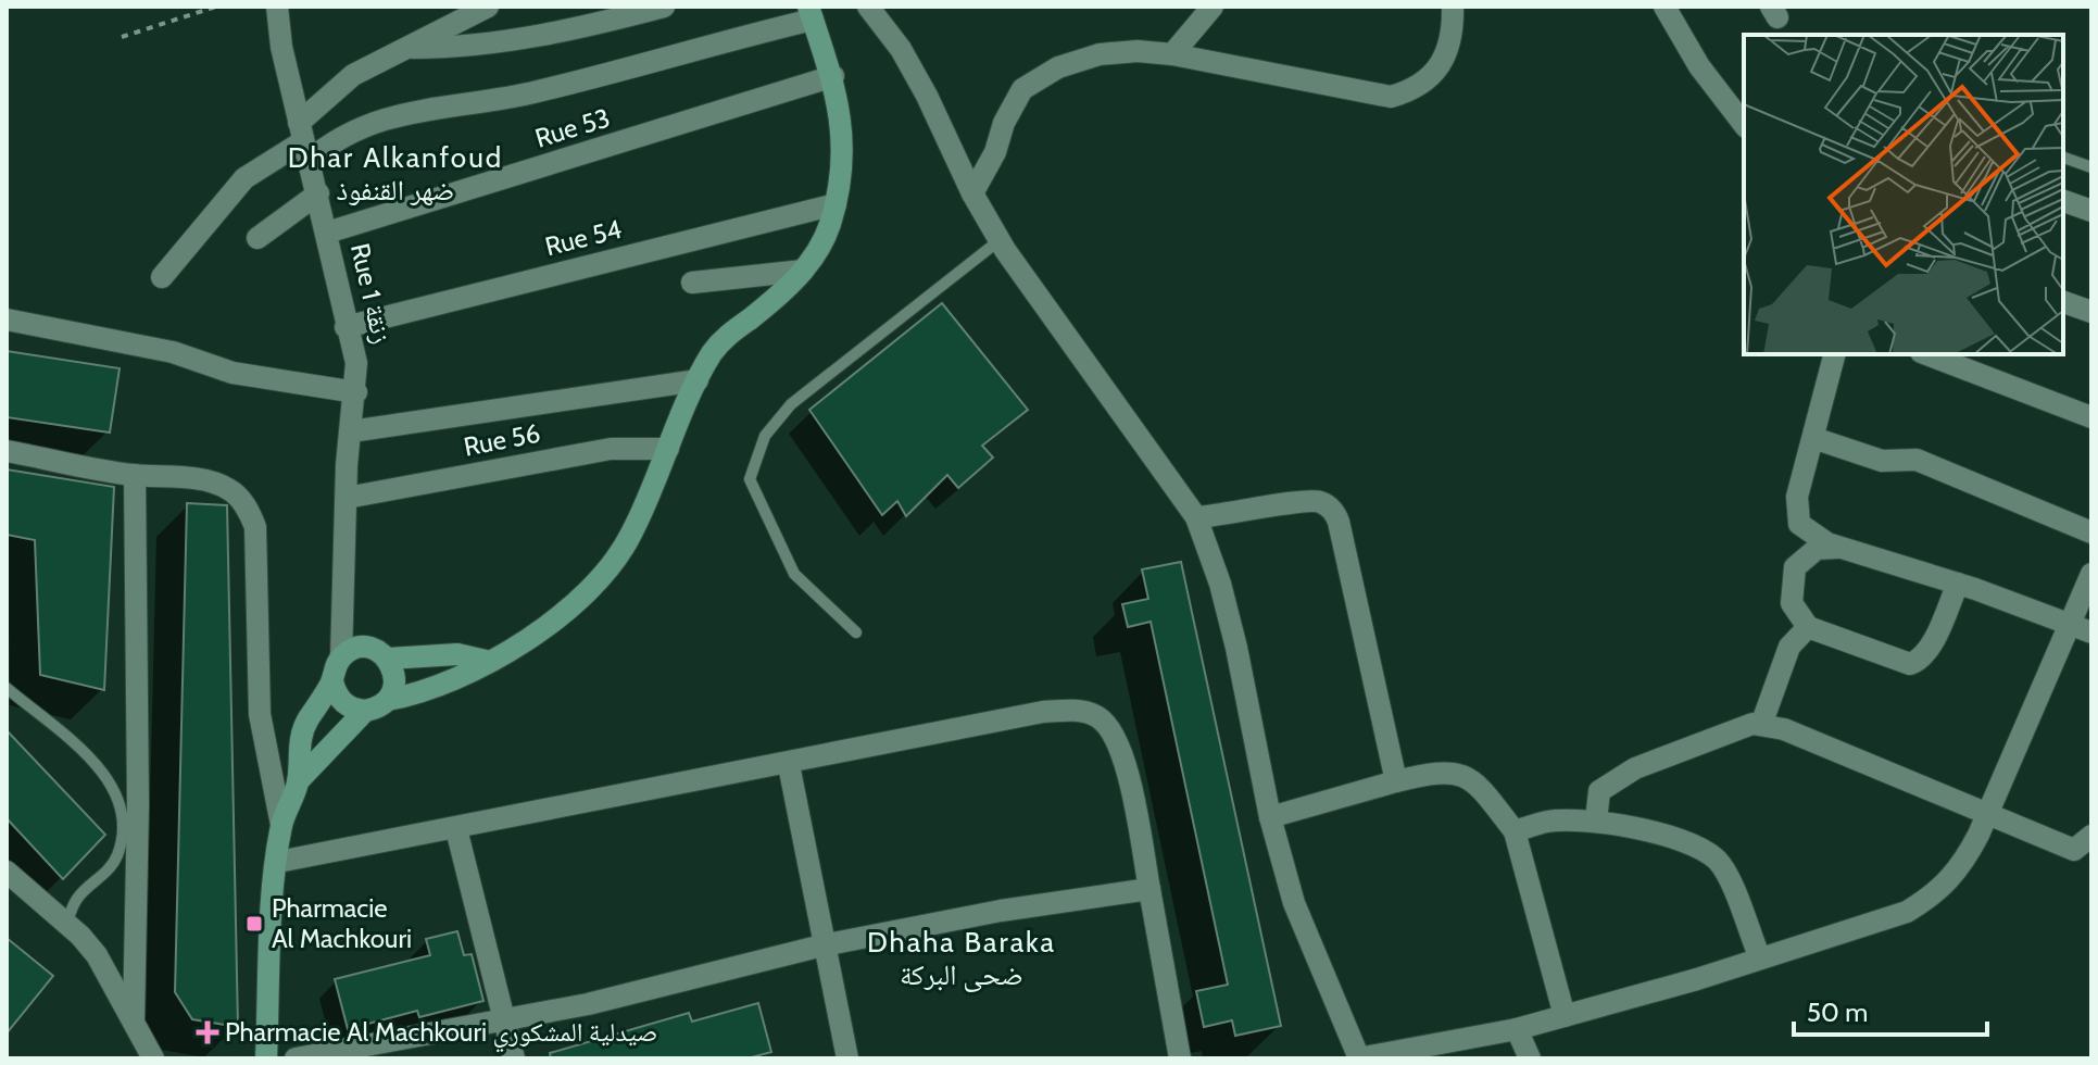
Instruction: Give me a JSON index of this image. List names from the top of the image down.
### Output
{
  "streets": {
    "street": [
      "Rue 53",
      "Rue 54",
      "Rue 1 زنقة",
      "Rue 56"
    ]
  },
  "crossings": [
    ["Rue 53", "Rue 1 زنقة"],
    ["Rue 54", "Rue 1 زنقة"],
    ["Rue 1 زنقة", "Rue 56"]
  ],
  "districts": ["Dhar Alkanfoud ضهر القنفوذ", "Dhaha Baraka ضحى البركة"],
  "places": {
    "transit": ["Pharmacie Al Machkouri"],
    "health": ["Pharmacie Al Machkouri صيدلية المشكوري"]
  },
  "scale_bar": "50 m"
}
